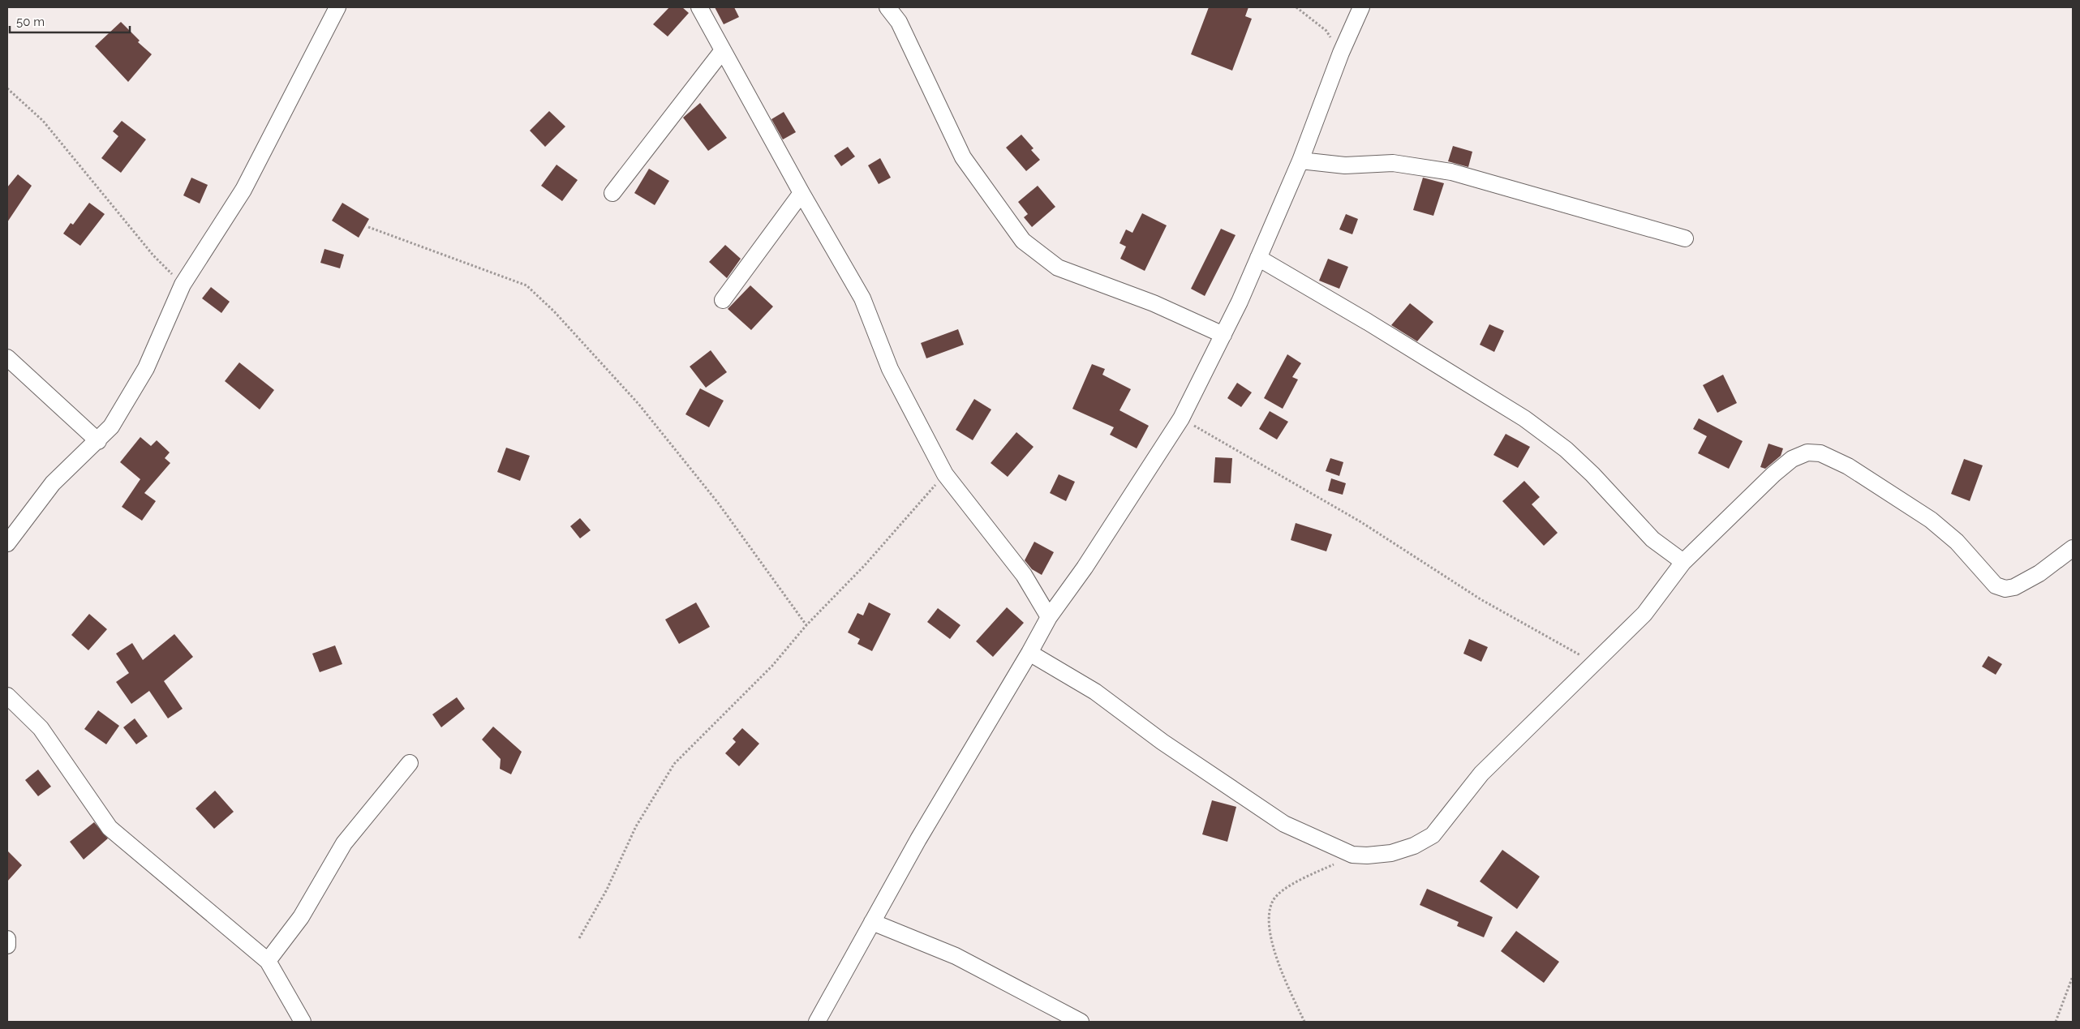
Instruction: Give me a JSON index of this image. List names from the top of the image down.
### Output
{
  "scale_bar": "50 m"
}
